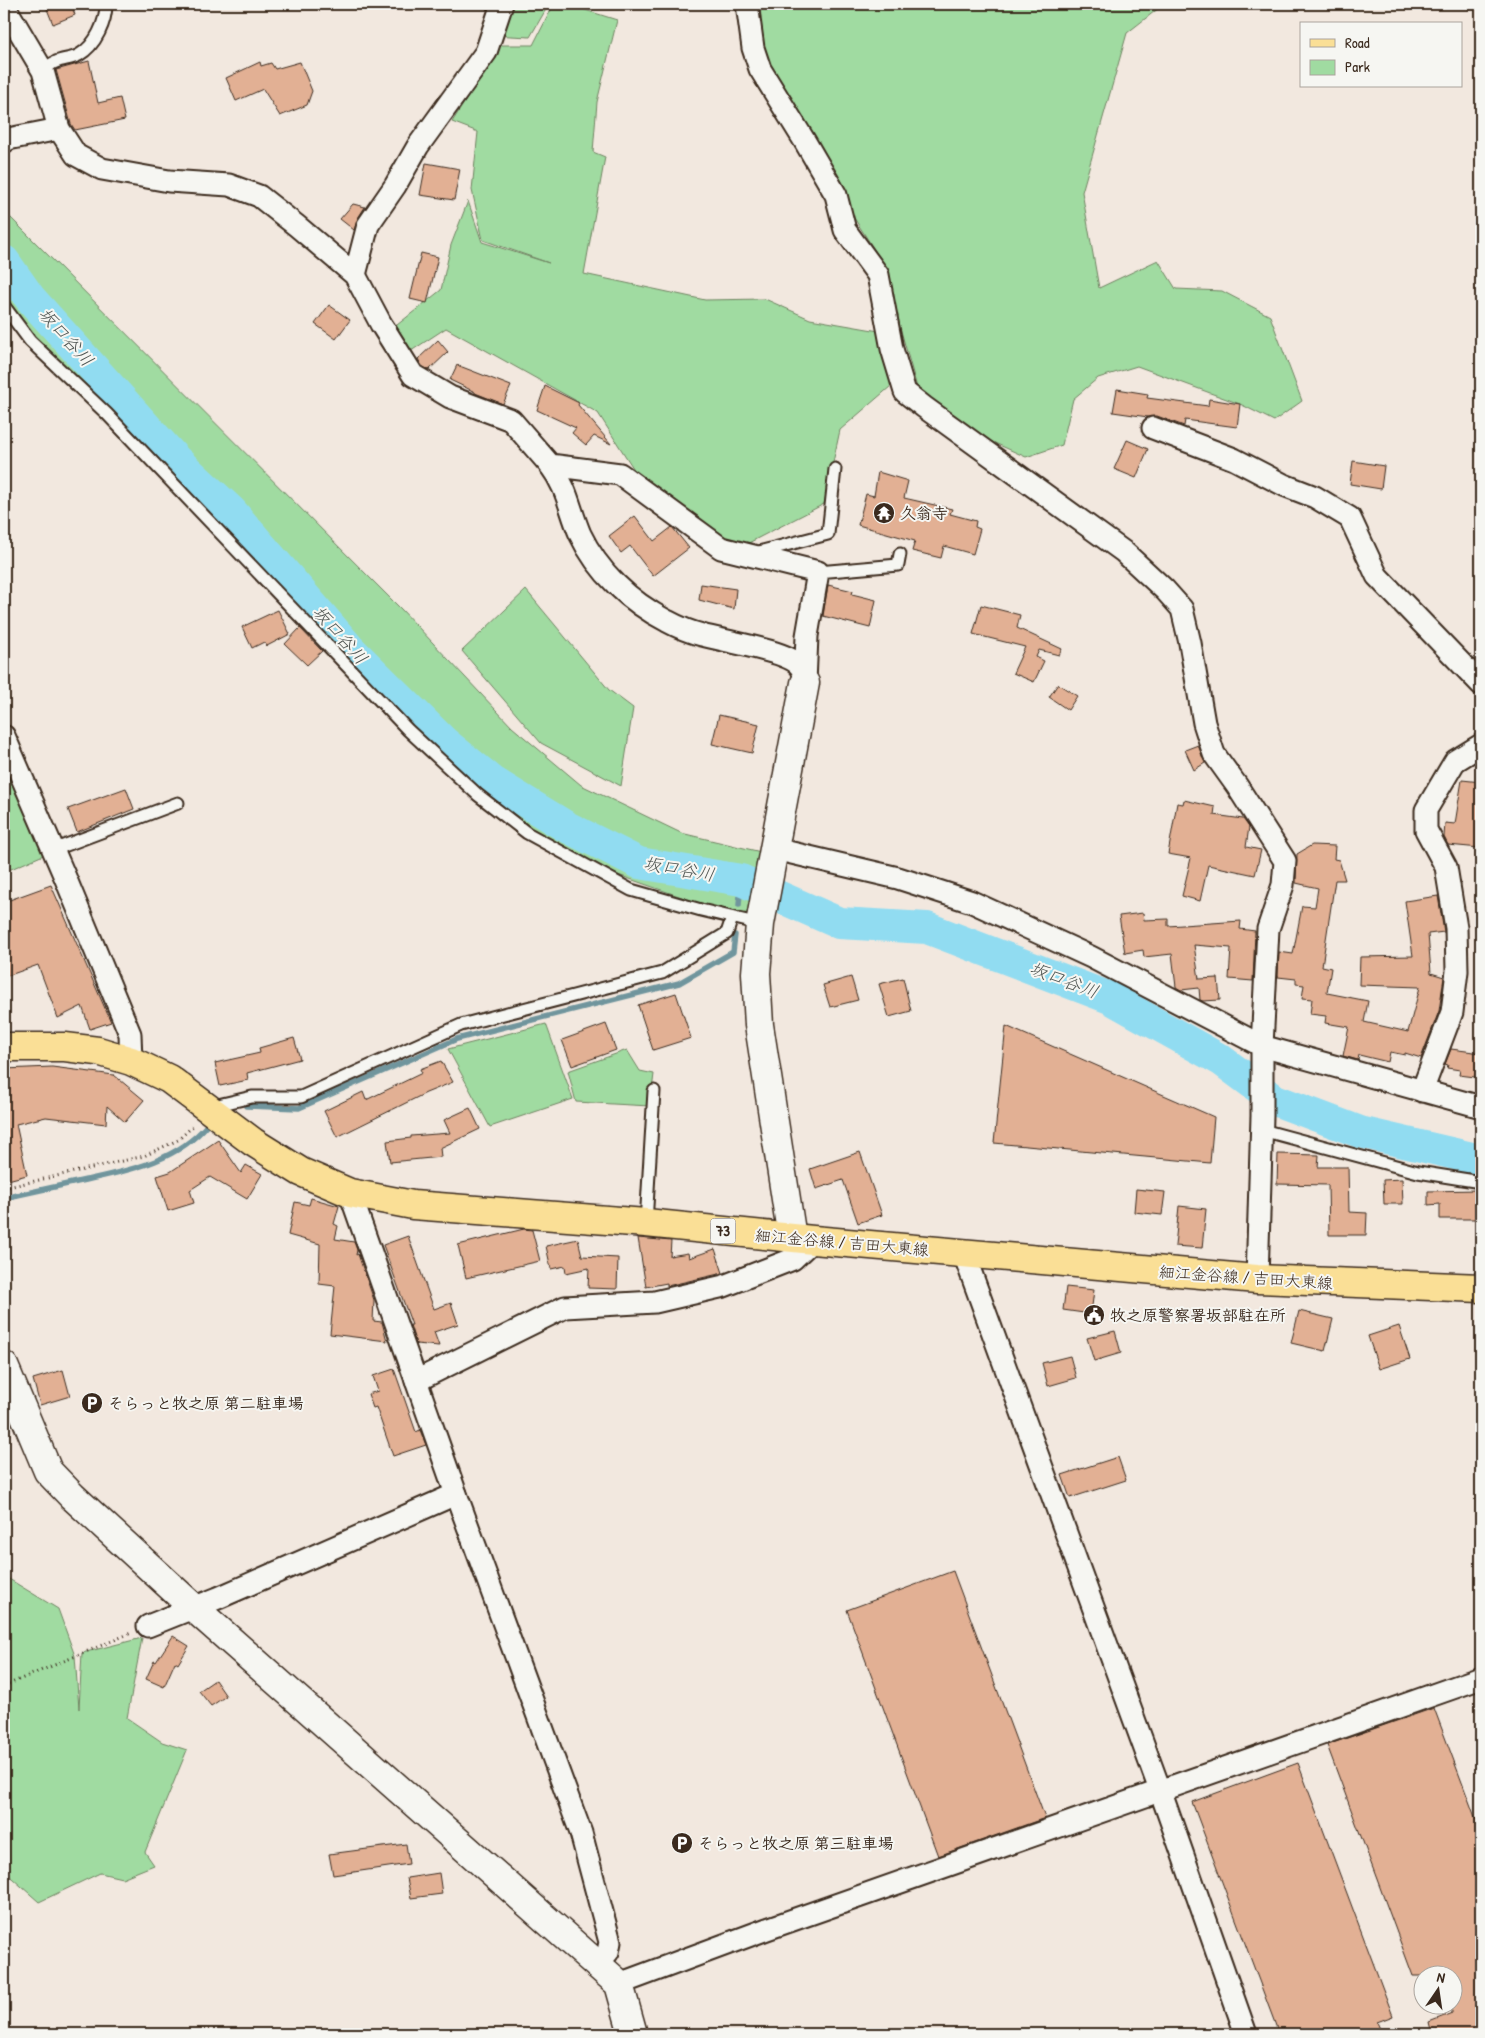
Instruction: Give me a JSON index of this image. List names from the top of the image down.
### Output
{
  "streets": {
    "main road": ["73", "細江金谷線 / 吉田大東線"]
  },
  "water": ["坂口谷川"],
  "places": {
    "temple": ["久翁寺"],
    "public building": ["牧之原警察署坂部駐在所"],
    "parking": ["そらっと牧之原 第二駐車場", "そらっと牧之原 第三駐車場"]
  },
  "legend": ["Road", "Park"],
  "north": "top"
}
